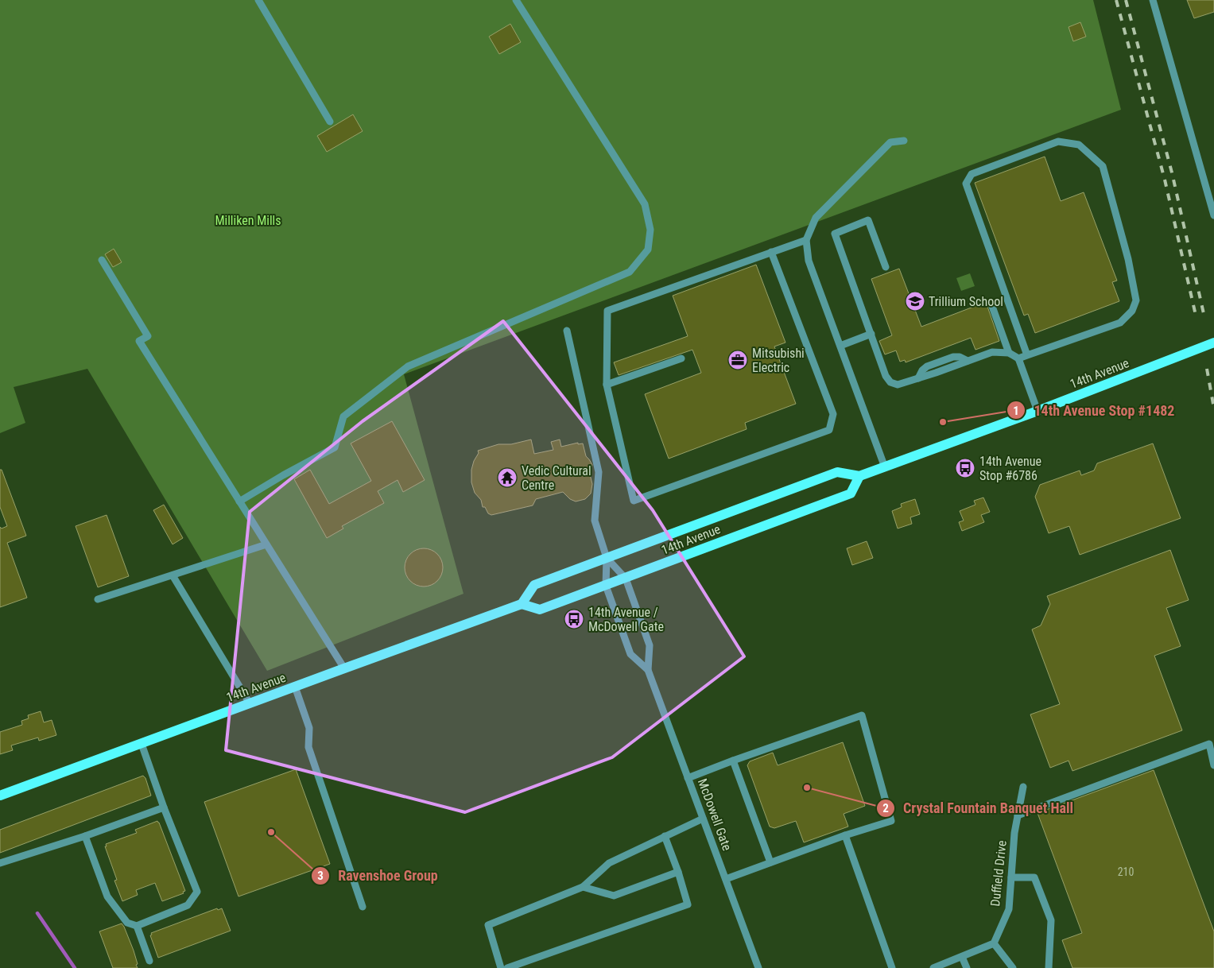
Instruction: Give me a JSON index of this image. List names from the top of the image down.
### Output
{
  "streets": {
    "main road": ["14th Avenue"],
    "street": ["McDowell Gate", "Duffield Drive"]
  },
  "crossings": [
    ["14th Avenue", "McDowell Gate"]
  ],
  "parks": ["Milliken Mills"],
  "places": {
    "school or university": ["Trillium School"],
    "office": ["Mitsubishi Electric"],
    "other": ["14th Avenue Stop #1482", "Crystal Fountain Banquet Hall", "Ravenshoe Group"],
    "bus stop": ["14th Avenue Stop #6786", "14th Avenue / McDowell Gate"],
    "temple": ["Vedic Cultural Centre"]
  },
  "house_numbers": ["210"]
}
